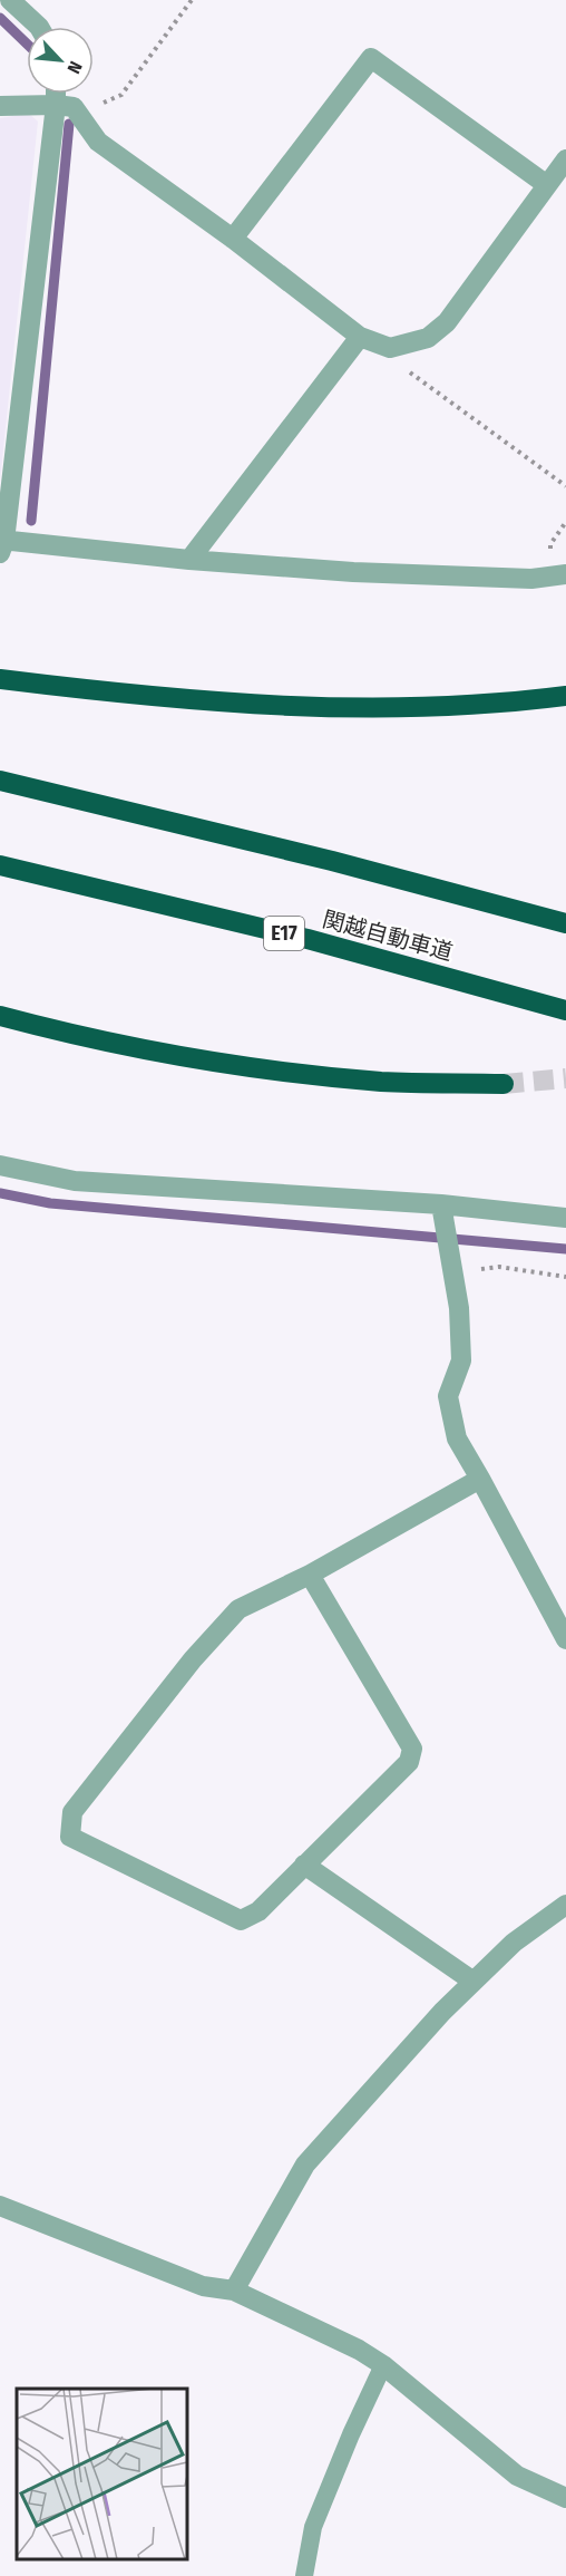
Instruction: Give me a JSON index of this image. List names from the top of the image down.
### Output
{
  "streets": {
    "highway": ["E17", "関越自動車道"]
  },
  "north": "bottom right"
}
